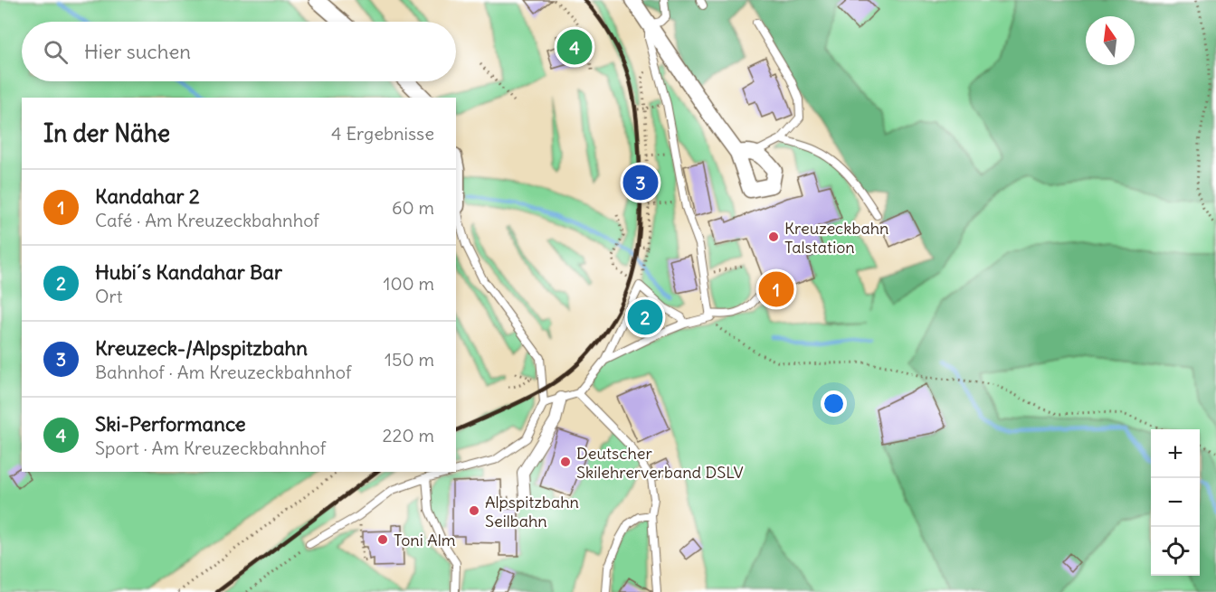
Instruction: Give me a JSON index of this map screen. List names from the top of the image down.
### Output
{
  "places": [
    "Kreuzeckbahn Talstation",
    "Deutscher Skilehrerverband DSLV",
    "Alpspitzbahn Seilbahn",
    "Toni Alm"
  ],
  "north": "top",
  "page": {
    "search": "Hier suchen",
    "pins": [
      "4",
      "3",
      "1",
      "2"
    ],
    "heading": ["In der Nähe", "4 Ergebnisse"],
    "list": [
      {
        "mark": "1",
        "name": "Kandahar 2",
        "note": "Café · Am Kreuzeckbahnhof",
        "value": "60 m"
      },
      {
        "mark": "2",
        "name": "Hubi´s Kandahar Bar",
        "note": "Ort",
        "value": "100 m"
      },
      {
        "mark": "3",
        "name": "Kreuzeck-/Alpspitzbahn",
        "note": "Bahnhof · Am Kreuzeckbahnhof",
        "value": "150 m"
      },
      {
        "mark": "4",
        "name": "Ski-Performance",
        "note": "Sport · Am Kreuzeckbahnhof",
        "value": "220 m"
      }
    ],
    "map_buttons": ["+", "−"]
  }
}
